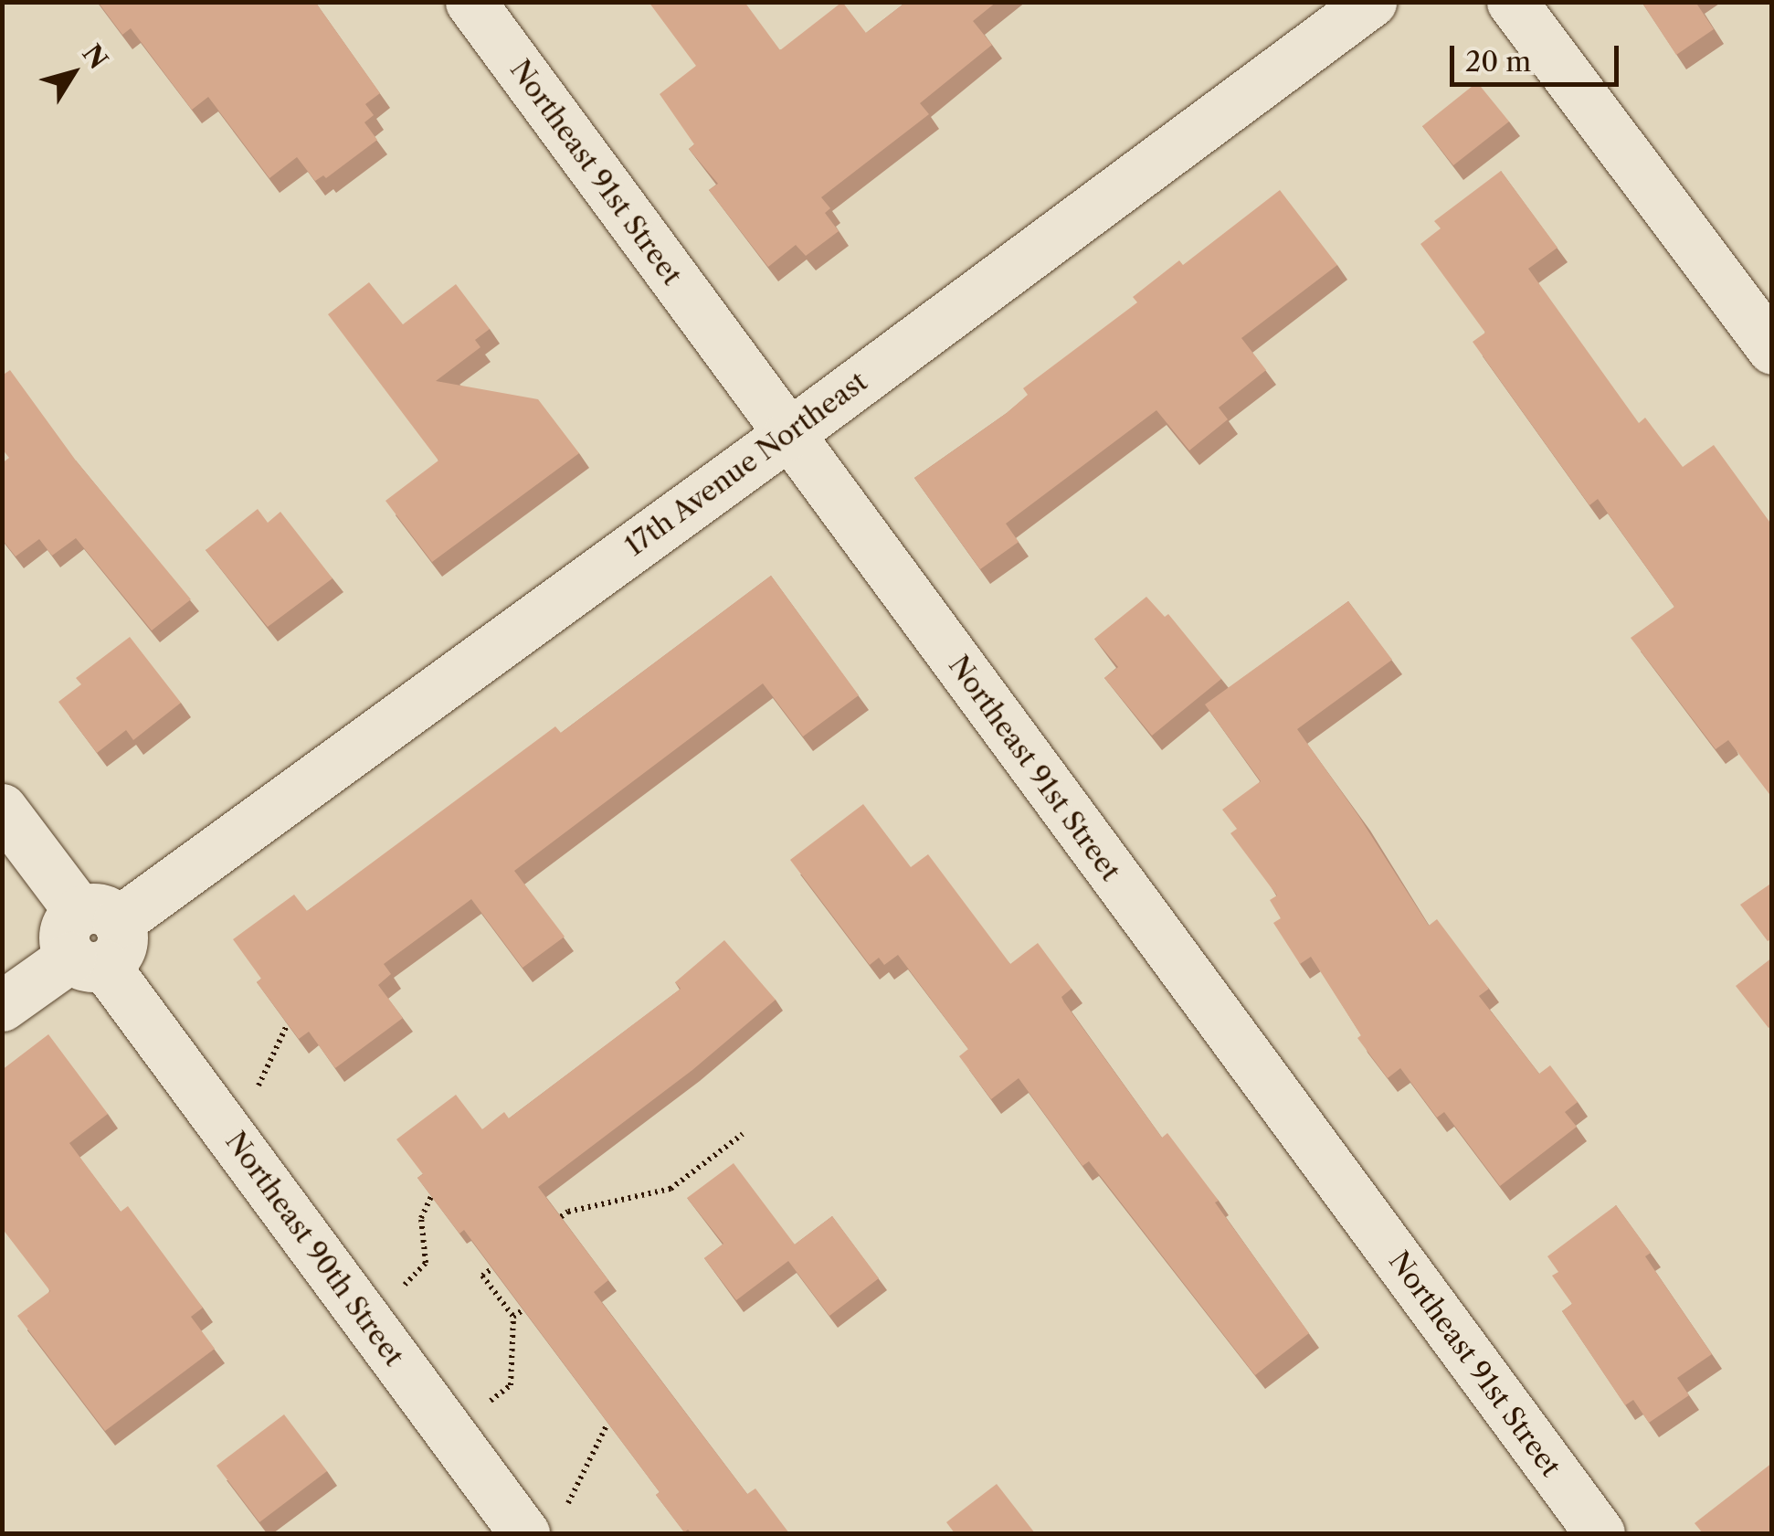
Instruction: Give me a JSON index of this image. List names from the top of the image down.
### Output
{
  "streets": {
    "street": ["Northeast 91st Street", "17th Avenue Northeast", "Northeast 90th Street"]
  },
  "crossings": [
    ["Northeast 91st Street", "17th Avenue Northeast"],
    ["17th Avenue Northeast", "Northeast 90th Street"]
  ],
  "scale_bar": "20 m",
  "north": "top right"
}
